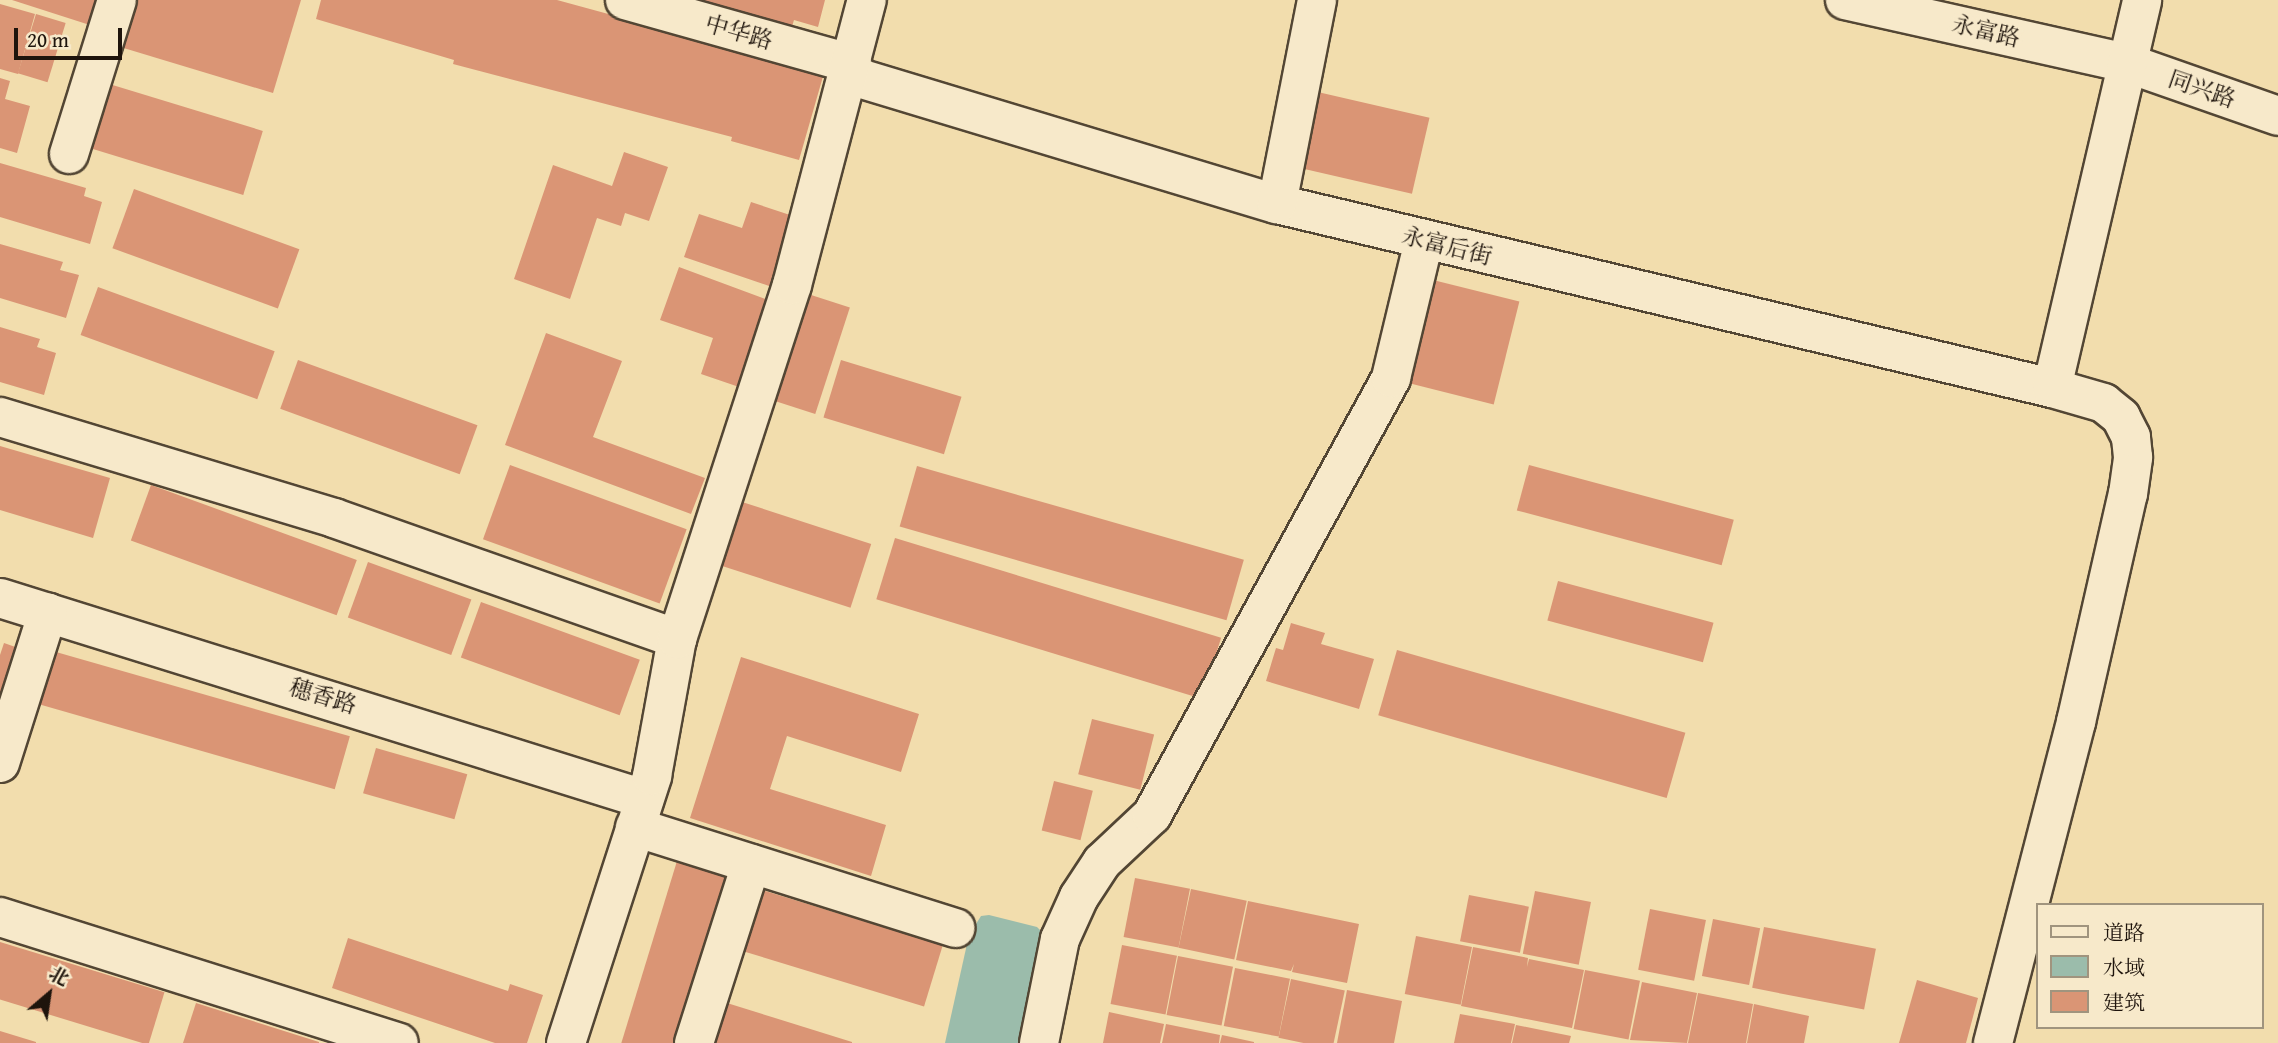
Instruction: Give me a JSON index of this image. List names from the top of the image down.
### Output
{
  "streets": {
    "street": [
      "永富路",
      "中华路",
      "同兴路",
      "永富后街",
      "穗香路"
    ]
  },
  "crossings": [
    ["永富路", "同兴路"],
    ["中华路", "永富后街"]
  ],
  "legend": ["道路", "水域", "建筑"],
  "scale_bar": "20 m",
  "north": "top right"
}
